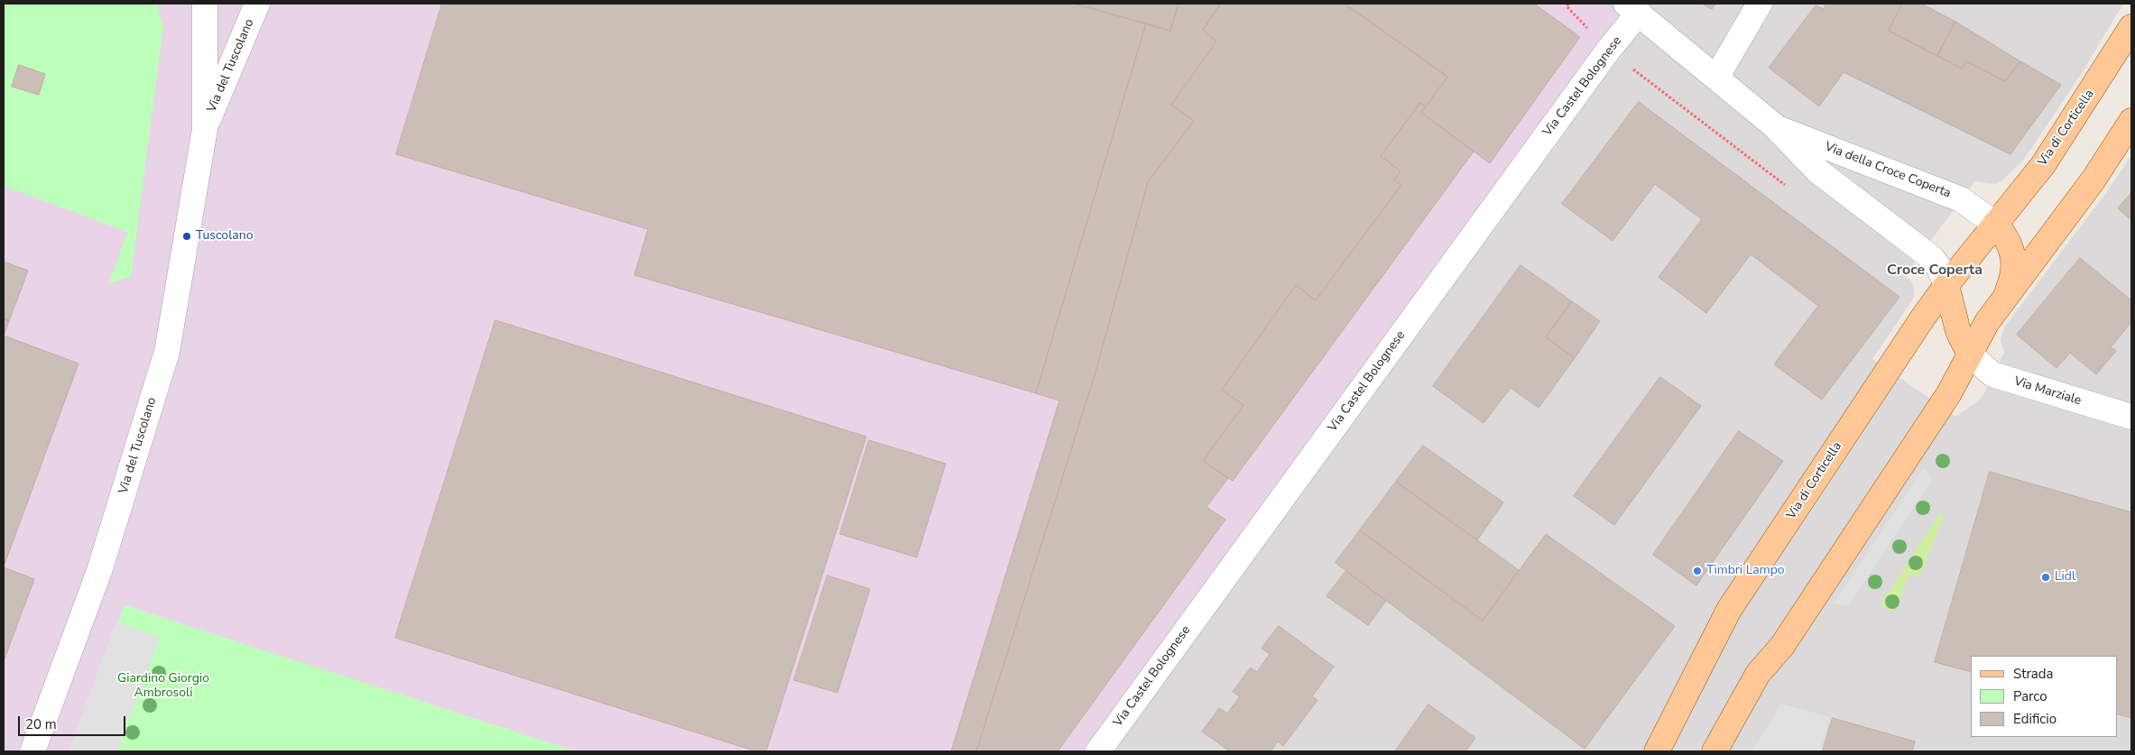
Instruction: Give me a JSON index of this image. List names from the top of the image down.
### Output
{
  "streets": {
    "main road": ["Via di Corticella"],
    "street": [
      "Via del Tuscolano",
      "Via Castel Bolognese",
      "Via della Croce Coperta",
      "Via Marziale"
    ]
  },
  "crossings": [
    ["Via Castel Bolognese", "Via della Croce Coperta"],
    ["Via di Corticella", "Via della Croce Coperta"]
  ],
  "districts": ["Croce Coperta"],
  "parks": ["Giardino Giorgio Ambrosoli"],
  "places": ["Tuscolano", "Timbri Lampo", "Lidl"],
  "legend": ["Strada", "Parco", "Edificio"],
  "scale_bar": "20 m"
}
